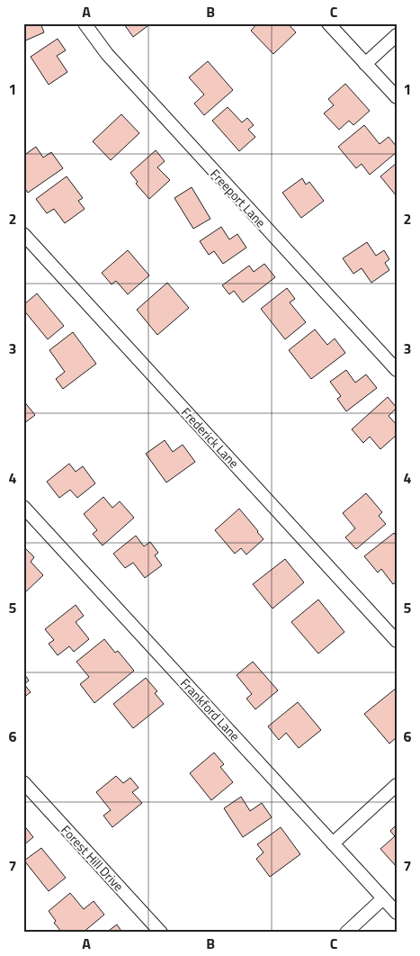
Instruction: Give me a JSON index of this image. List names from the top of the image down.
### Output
{
  "streets": {
    "street": [
      "Freeport Lane",
      "Frederick Lane",
      "Frankford Lane",
      "Forest Hill Drive"
    ]
  },
  "grid": {
    "columns": ["A", "B", "C"],
    "rows": [
      "1",
      "2",
      "3",
      "4",
      "5",
      "6",
      "7"
    ]
  }
}
